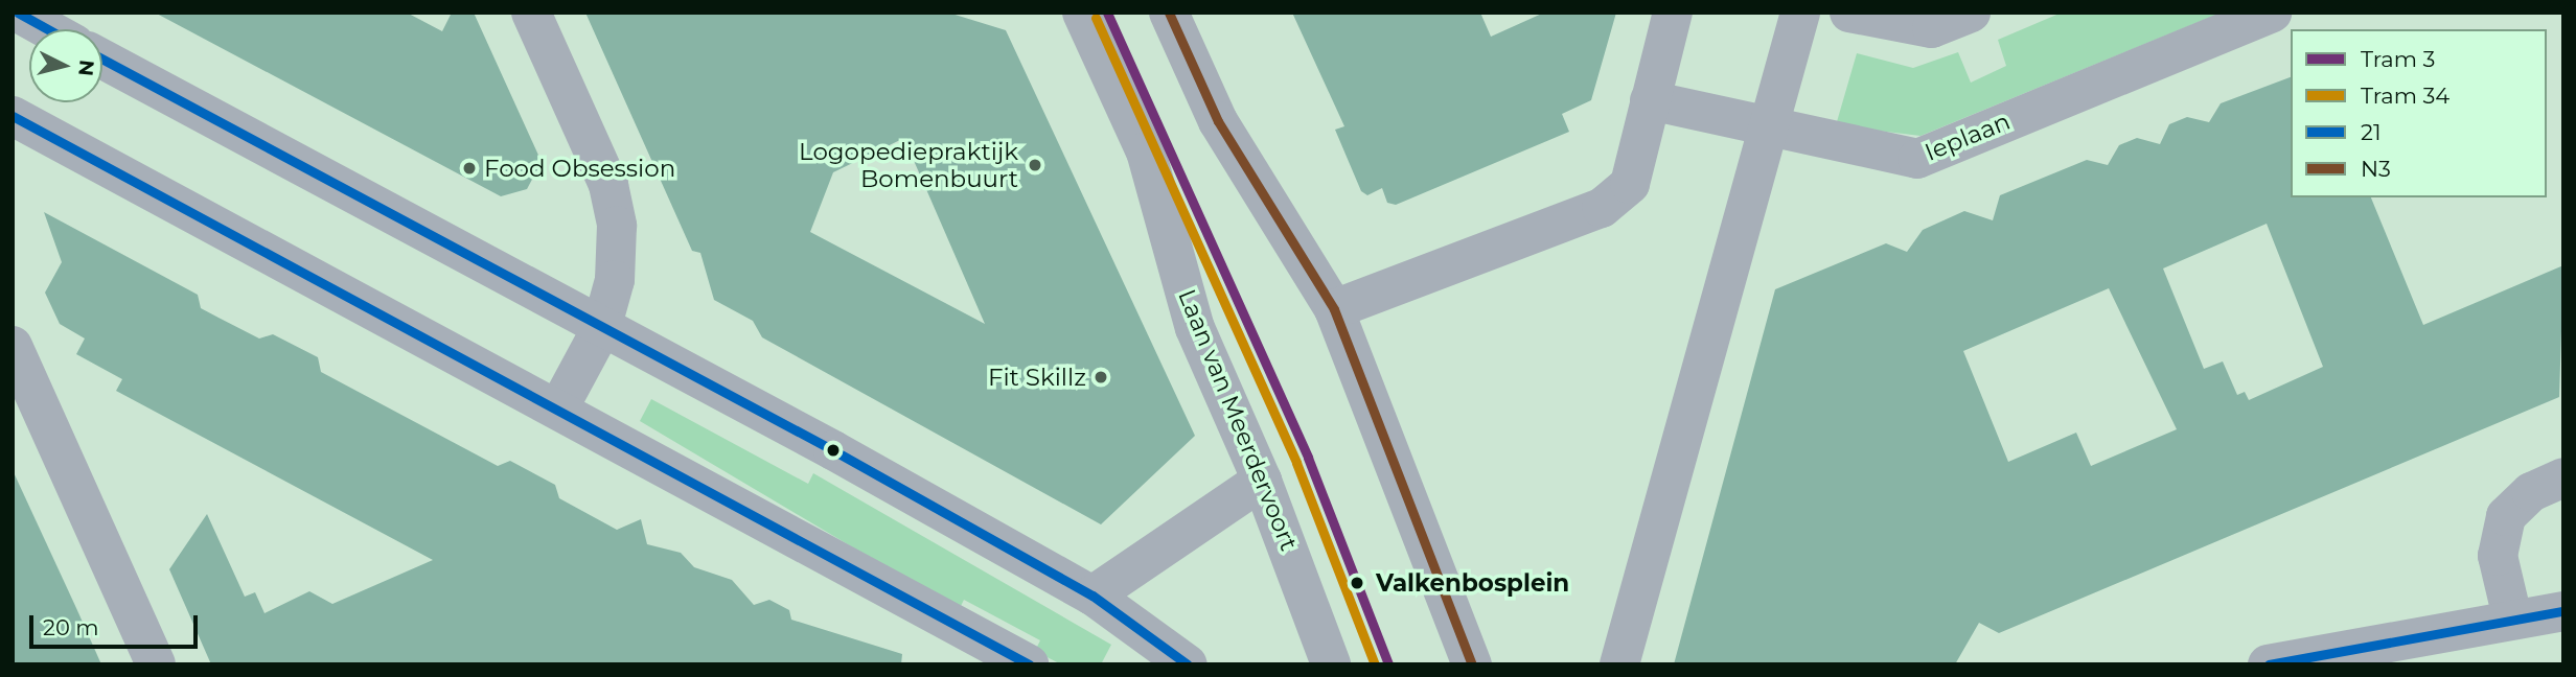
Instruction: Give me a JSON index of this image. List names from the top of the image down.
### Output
{
  "streets": {
    "street": ["Ieplaan", "Laan van Meerdervoort"]
  },
  "places": [
    "Logopediepraktijk Bomenbuurt",
    "Food Obsession",
    "Fit Skillz",
    "Valkenbosplein"
  ],
  "lines": [
    "tram line 3",
    "transit line 21",
    "transit line N3",
    "tram line 34"
  ],
  "legend": [
    "Tram 3",
    "Tram 34",
    "21",
    "N3"
  ],
  "scale_bar": "20 m",
  "north": "right"
}
